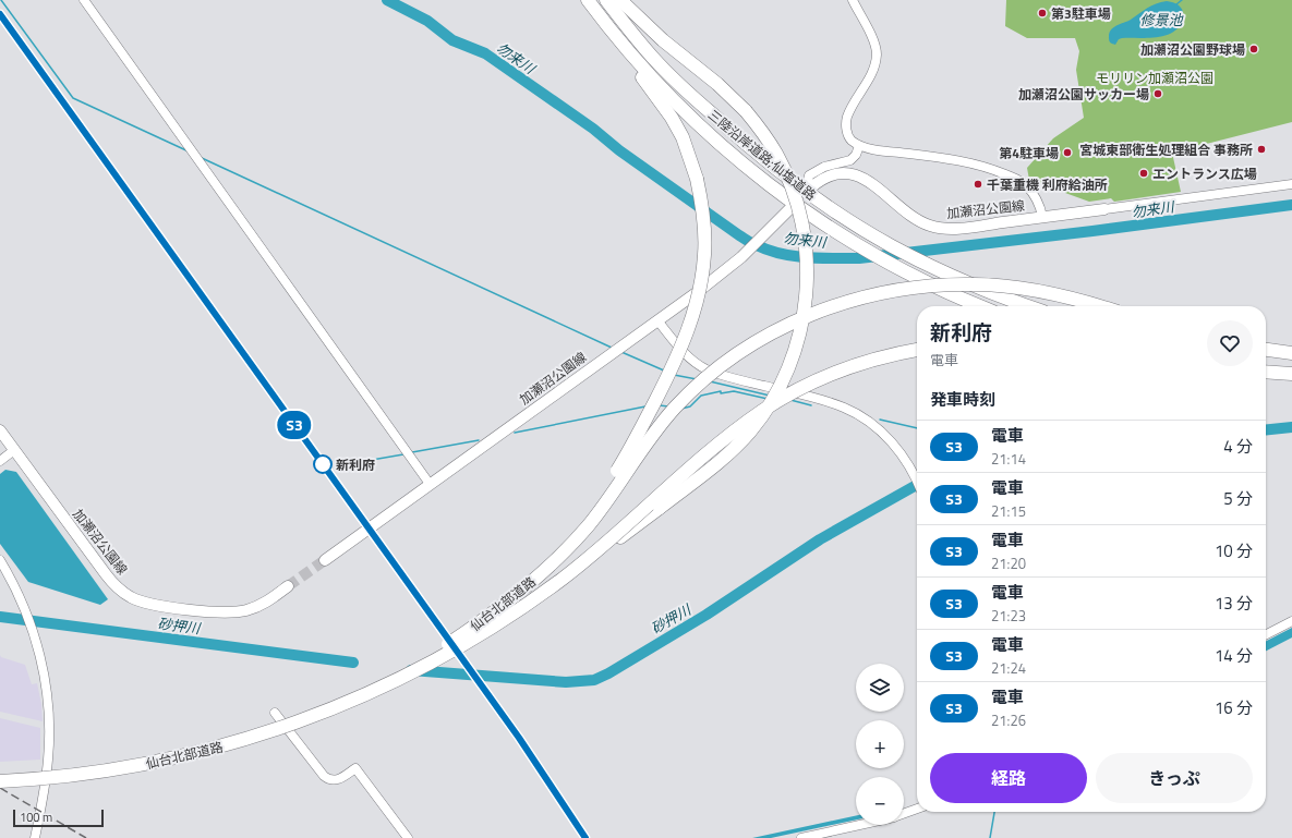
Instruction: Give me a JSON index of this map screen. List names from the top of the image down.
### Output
{
  "streets": {
    "highway": ["三陸沿岸道路;仙塩道路", "仙台北部道路"],
    "main road": ["加瀬沼公園線"]
  },
  "crossings": [
    ["三陸沿岸道路;仙塩道路", "加瀬沼公園線"]
  ],
  "water": ["修景池", "勿来川", "砂押川"],
  "parks": ["モリリン加瀬沼公園"],
  "places": [
    "第3駐車場",
    "加瀬沼公園野球場",
    "加瀬沼公園サッカー場",
    "宮城東部衛生処理組合 事務所",
    "第4駐車場",
    "エントランス広場",
    "千葉重機 利府給油所",
    "新利府"
  ],
  "scale_bar": "100 m",
  "page": {
    "on_map": "S3",
    "heading": [
      ["新利府", "電車"],
      "発車時刻"
    ],
    "list": [
      {
        "mark": "S3",
        "name": "電車",
        "note": "21:14",
        "value": "4 分"
      },
      {
        "mark": "S3",
        "name": "電車",
        "note": "21:15",
        "value": "5 分"
      },
      {
        "mark": "S3",
        "name": "電車",
        "note": "21:20",
        "value": "10 分"
      },
      {
        "mark": "S3",
        "name": "電車",
        "note": "21:23",
        "value": "13 分"
      },
      {
        "mark": "S3",
        "name": "電車",
        "note": "21:24",
        "value": "14 分"
      },
      {
        "mark": "S3",
        "name": "電車",
        "note": "21:26",
        "value": "16 分"
      }
    ],
    "map_buttons": ["+", "−"],
    "buttons": ["経路", "きっぷ"],
    "scale": "100 m"
  }
}
